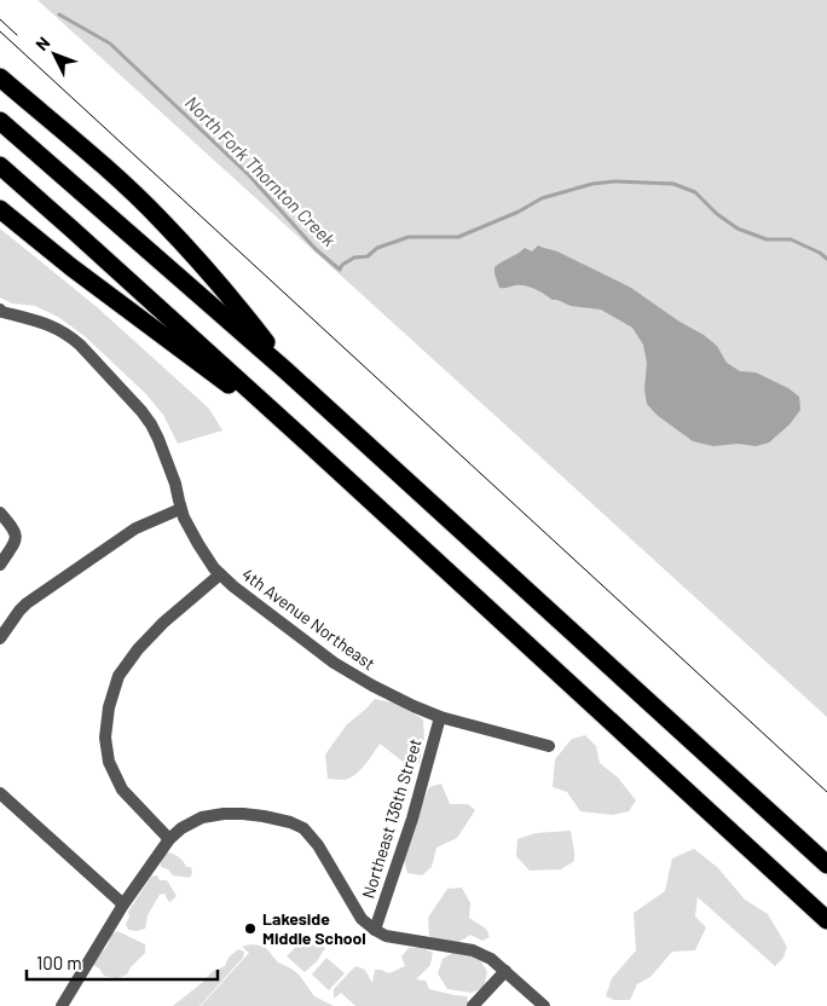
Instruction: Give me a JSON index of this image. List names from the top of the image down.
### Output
{
  "streets": {
    "street": ["4th Avenue Northeast", "Northeast 136th Street"]
  },
  "crossings": [
    ["4th Avenue Northeast", "Northeast 136th Street"]
  ],
  "water": ["North Fork Thornton Creek"],
  "places": ["Lakeside Middle School"],
  "scale_bar": "100 m",
  "north": "top left"
}
